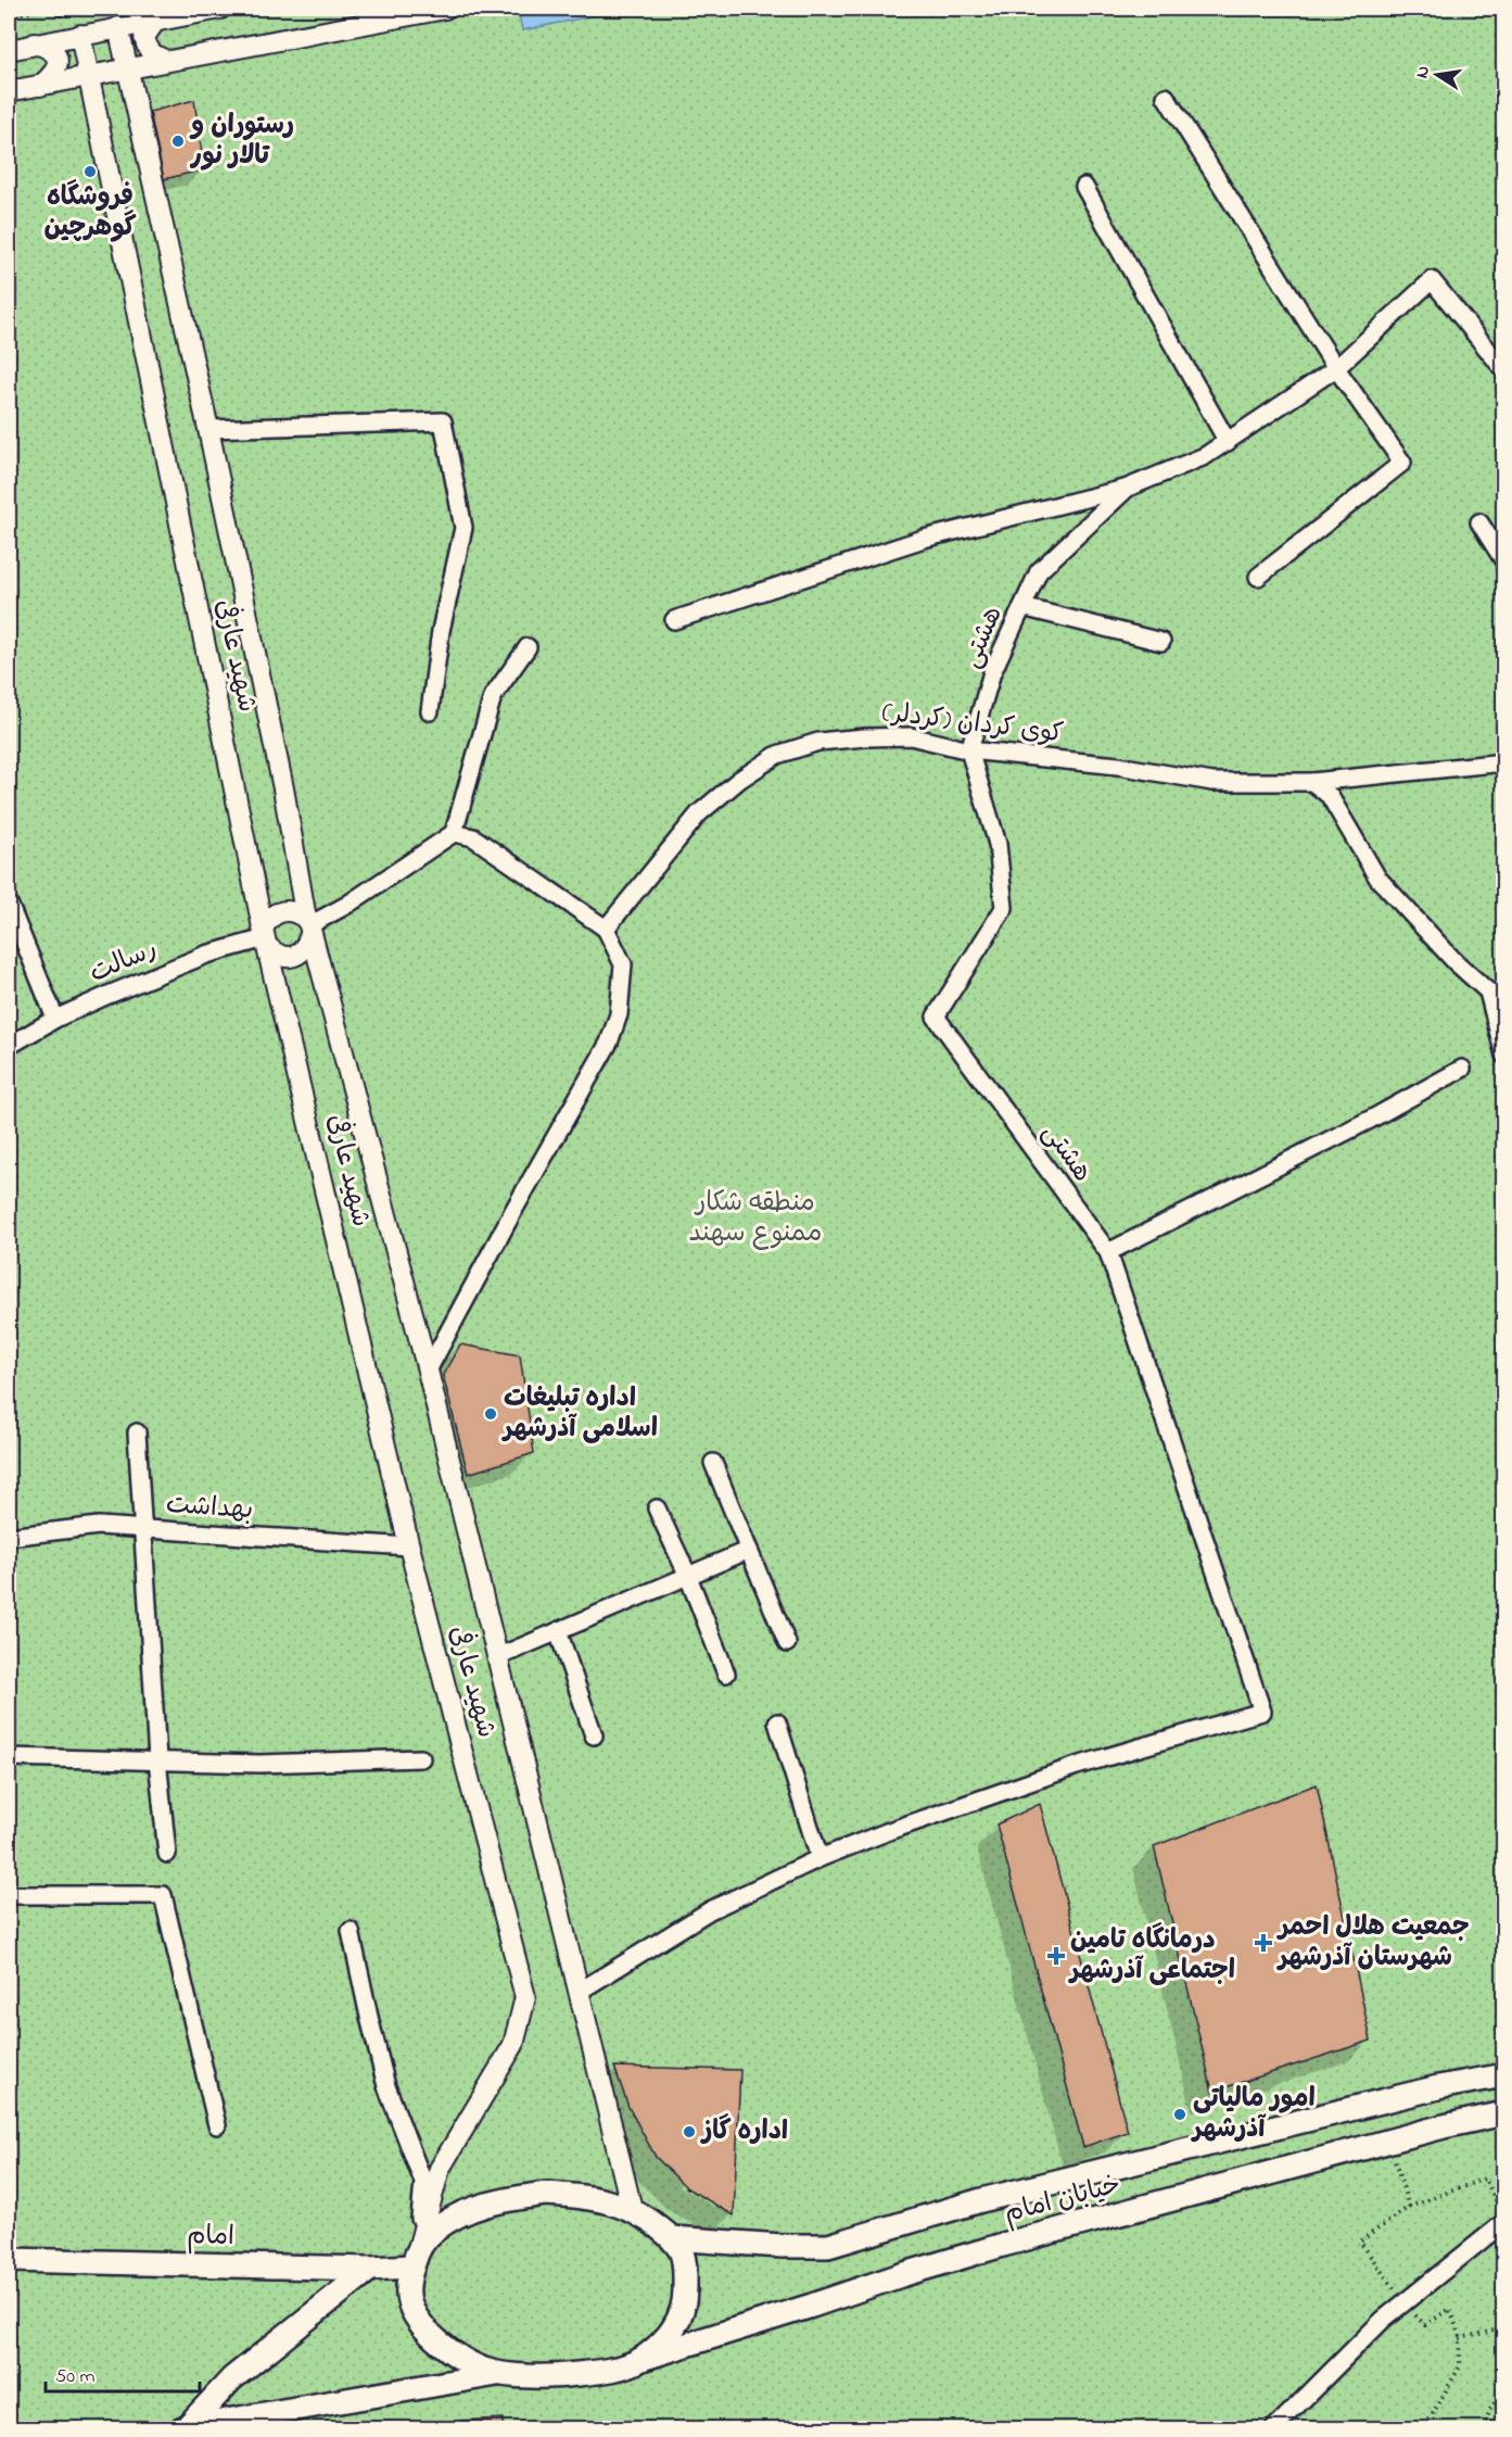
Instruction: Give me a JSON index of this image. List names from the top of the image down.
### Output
{
  "streets": {
    "main road": ["خیابان امام", "امام"],
    "street": [
      "هشتی",
      "شهید عارفی",
      "کوی کردان (کردلر)",
      "رسالت",
      "بهداشت"
    ]
  },
  "crossings": [
    ["هشتی", "کوی کردان (کردلر)"],
    ["شهید عارفی", "رسالت"],
    ["شهید عارفی", "بهداشت"],
    ["شهید عارفی", "امام"]
  ],
  "parks": ["منطقه شکار ممنوع سهند"],
  "places": {
    "other": [
      "رستوران و تالار نور",
      "فروشگاه گوهرچین",
      "اداره تبلیغات اسلامی آذرشهر",
      "امور مالیاتی آذرشهر",
      "اداره گاز"
    ],
    "health": ["جمعیت هلال احمر شهرستان آذرشهر", "درمانگاه تامین اجتماعی آذرشهر"]
  },
  "scale_bar": "50 m",
  "north": "left"
}
